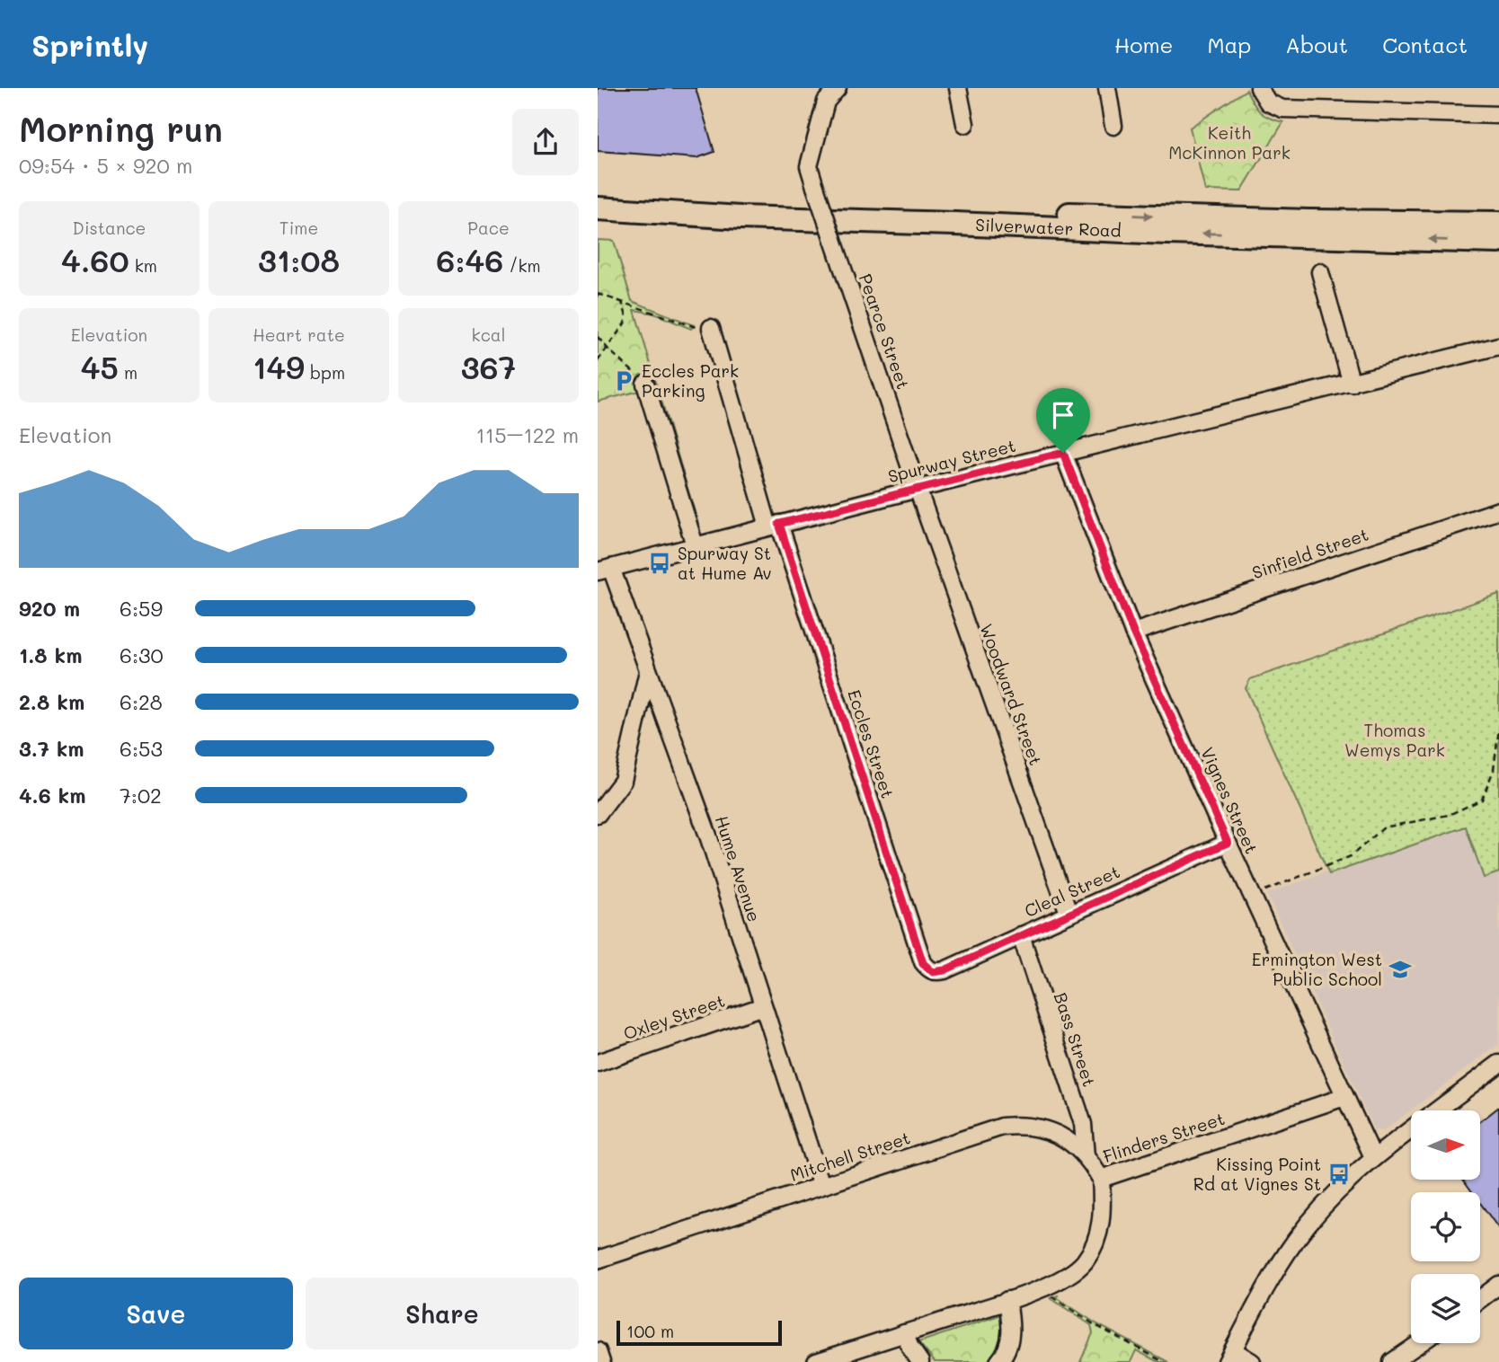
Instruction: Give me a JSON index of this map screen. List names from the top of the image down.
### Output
{
  "streets": {
    "highway": ["Silverwater Road"],
    "street": [
      "Pearce Street",
      "Spurway Street",
      "Sinfield Street",
      "Woodward Street",
      "Eccles Street",
      "Vignes Street",
      "Hume Avenue",
      "Cleal Street",
      "Oxley Street",
      "Bass Street",
      "Flinders Street",
      "Mitchell Street"
    ]
  },
  "crossings": [
    ["Pearce Street", "Spurway Street"],
    ["Pearce Street", "Woodward Street"],
    ["Spurway Street", "Woodward Street"],
    ["Spurway Street", "Eccles Street"],
    ["Spurway Street", "Vignes Street"],
    ["Spurway Street", "Hume Avenue"],
    ["Sinfield Street", "Vignes Street"],
    ["Woodward Street", "Cleal Street"],
    ["Eccles Street", "Cleal Street"],
    ["Vignes Street", "Cleal Street"],
    ["Vignes Street", "Flinders Street"],
    ["Hume Avenue", "Oxley Street"],
    ["Hume Avenue", "Mitchell Street"],
    ["Cleal Street", "Bass Street"],
    ["Bass Street", "Mitchell Street"],
    ["Flinders Street", "Mitchell Street"]
  ],
  "parks": ["Keith McKinnon Park", "Thomas Wemys Park"],
  "places": {
    "parking": ["Eccles Park Parking"],
    "bus stop": ["Spurway St at Hume Av", "Kissing Point Rd at Vignes St"],
    "school or university": ["Ermington West Public School"]
  },
  "scale_bar": "100 m",
  "north": "right",
  "page": {
    "header": "Sprintly",
    "nav": [
      "Home",
      "Map",
      "About",
      "Contact"
    ],
    "heading": ["Morning run", "09:54 · 5 × 920 m"],
    "stats": [
      ["Distance", "4.60 km"],
      ["Time", "31:08"],
      ["Pace", "6:46 /km"],
      ["Elevation", "45 m"],
      ["Heart rate", "149 bpm"],
      ["kcal", "367"]
    ],
    "chart": ["Elevation", "115–122 m"],
    "list": [
      {
        "name": "920 m",
        "note": "6:59"
      },
      {
        "name": "1.8 km",
        "note": "6:30"
      },
      {
        "name": "2.8 km",
        "note": "6:28"
      },
      {
        "name": "3.7 km",
        "note": "6:53"
      },
      {
        "name": "4.6 km",
        "note": "7:02"
      }
    ],
    "buttons": ["Save", "Share"],
    "scale": "100 m"
  }
}
